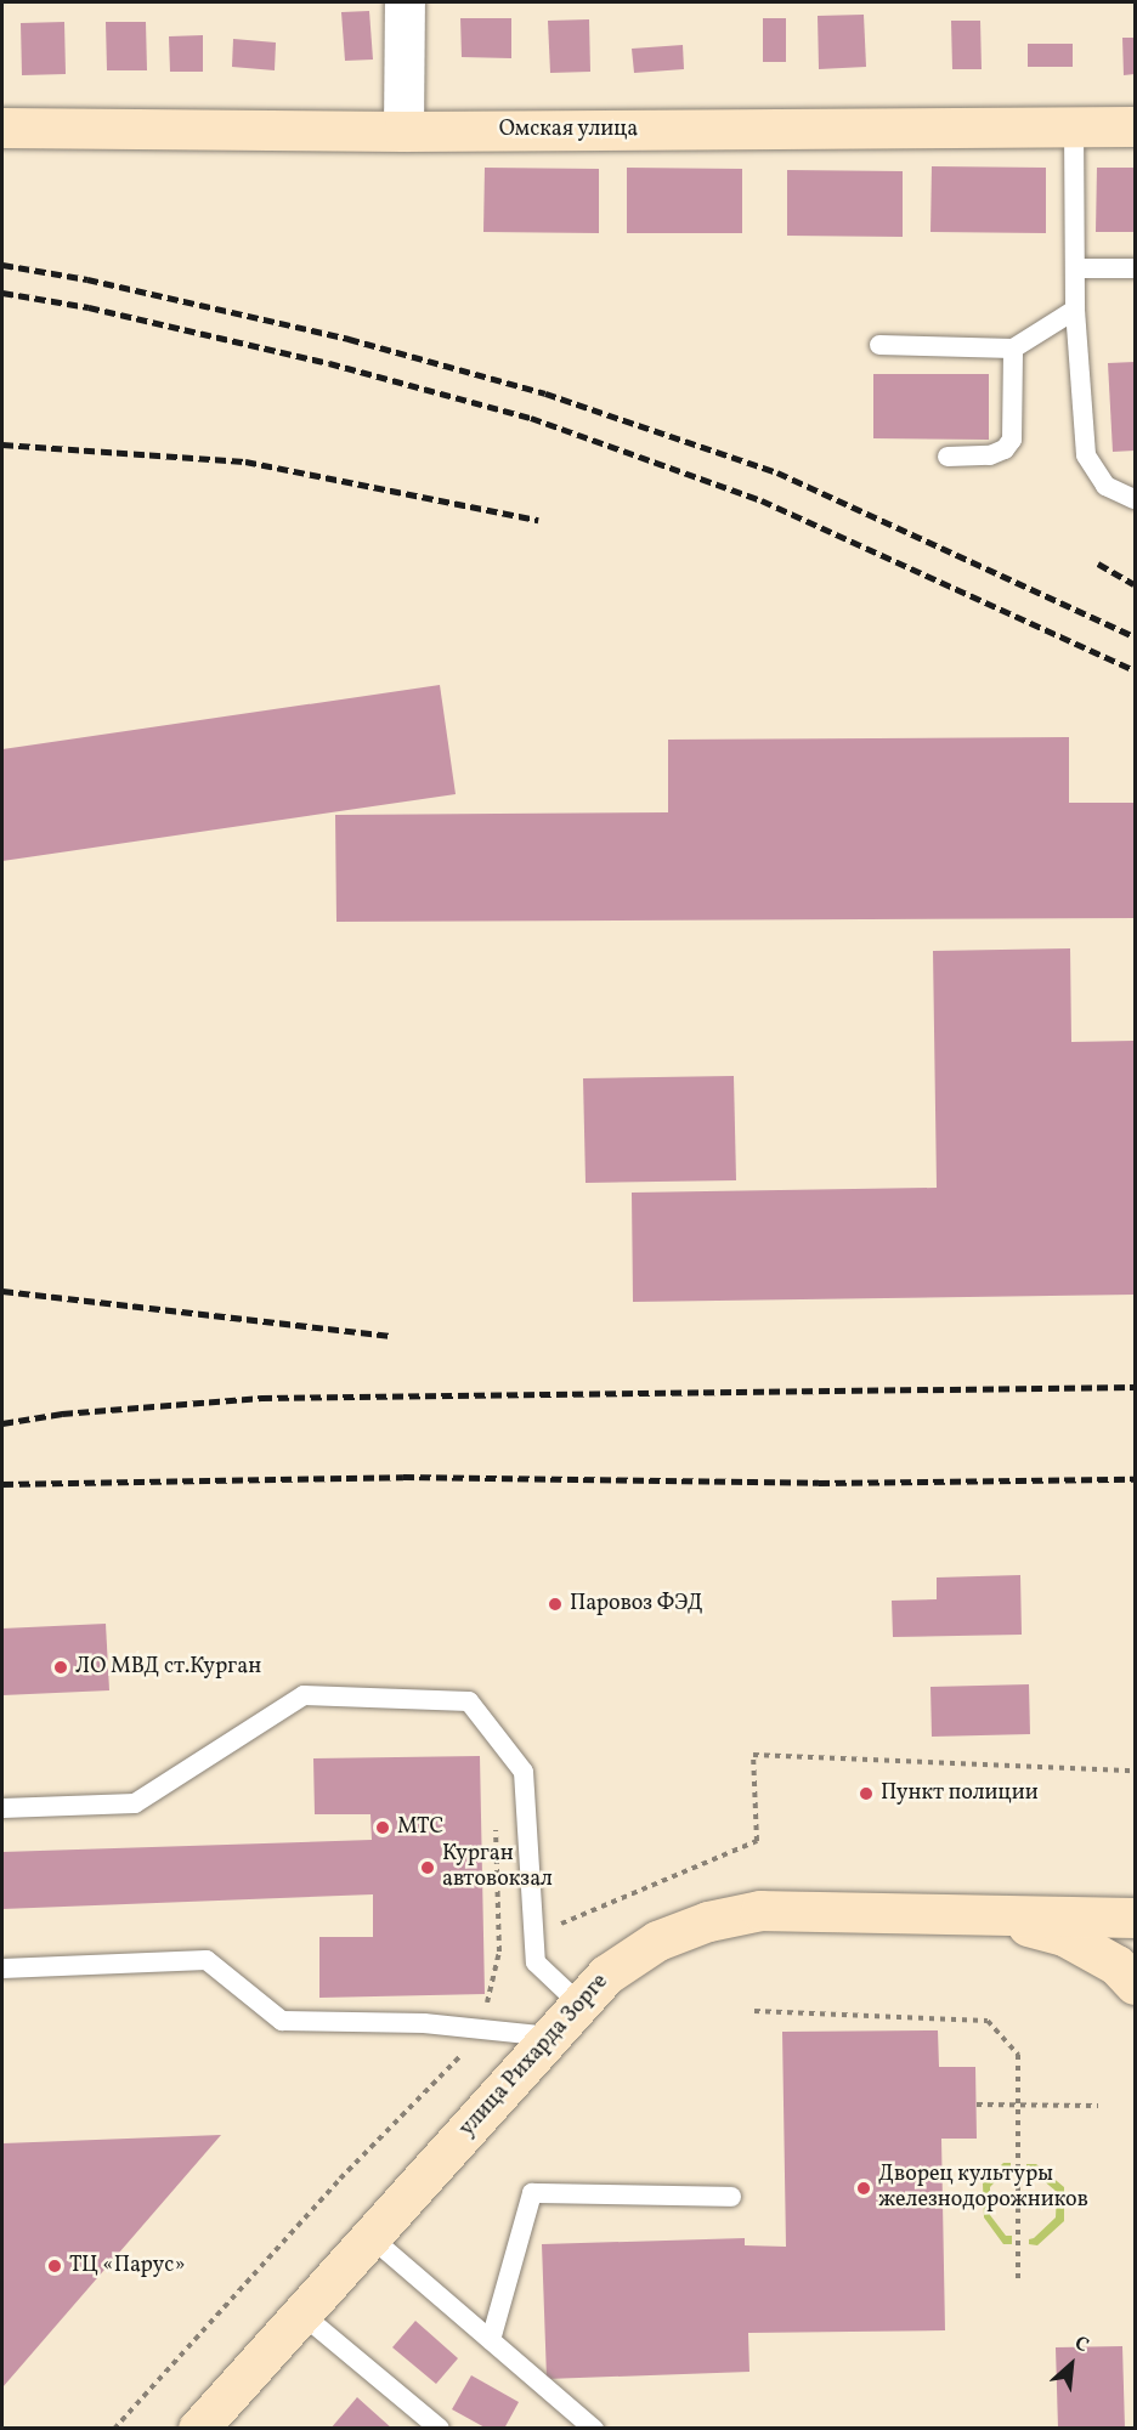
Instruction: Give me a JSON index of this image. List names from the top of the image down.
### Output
{
  "streets": {
    "main road": ["Омская улица", "улица Рихарда Зорге"]
  },
  "places": [
    "Паровоз ФЭД",
    "ЛО МВД ст.Курган",
    "Пункт полиции",
    "МТС",
    "Курган автовокзал",
    "Дворец культуры железнодорожников",
    "ТЦ «Парус»"
  ],
  "north": "top right"
}
